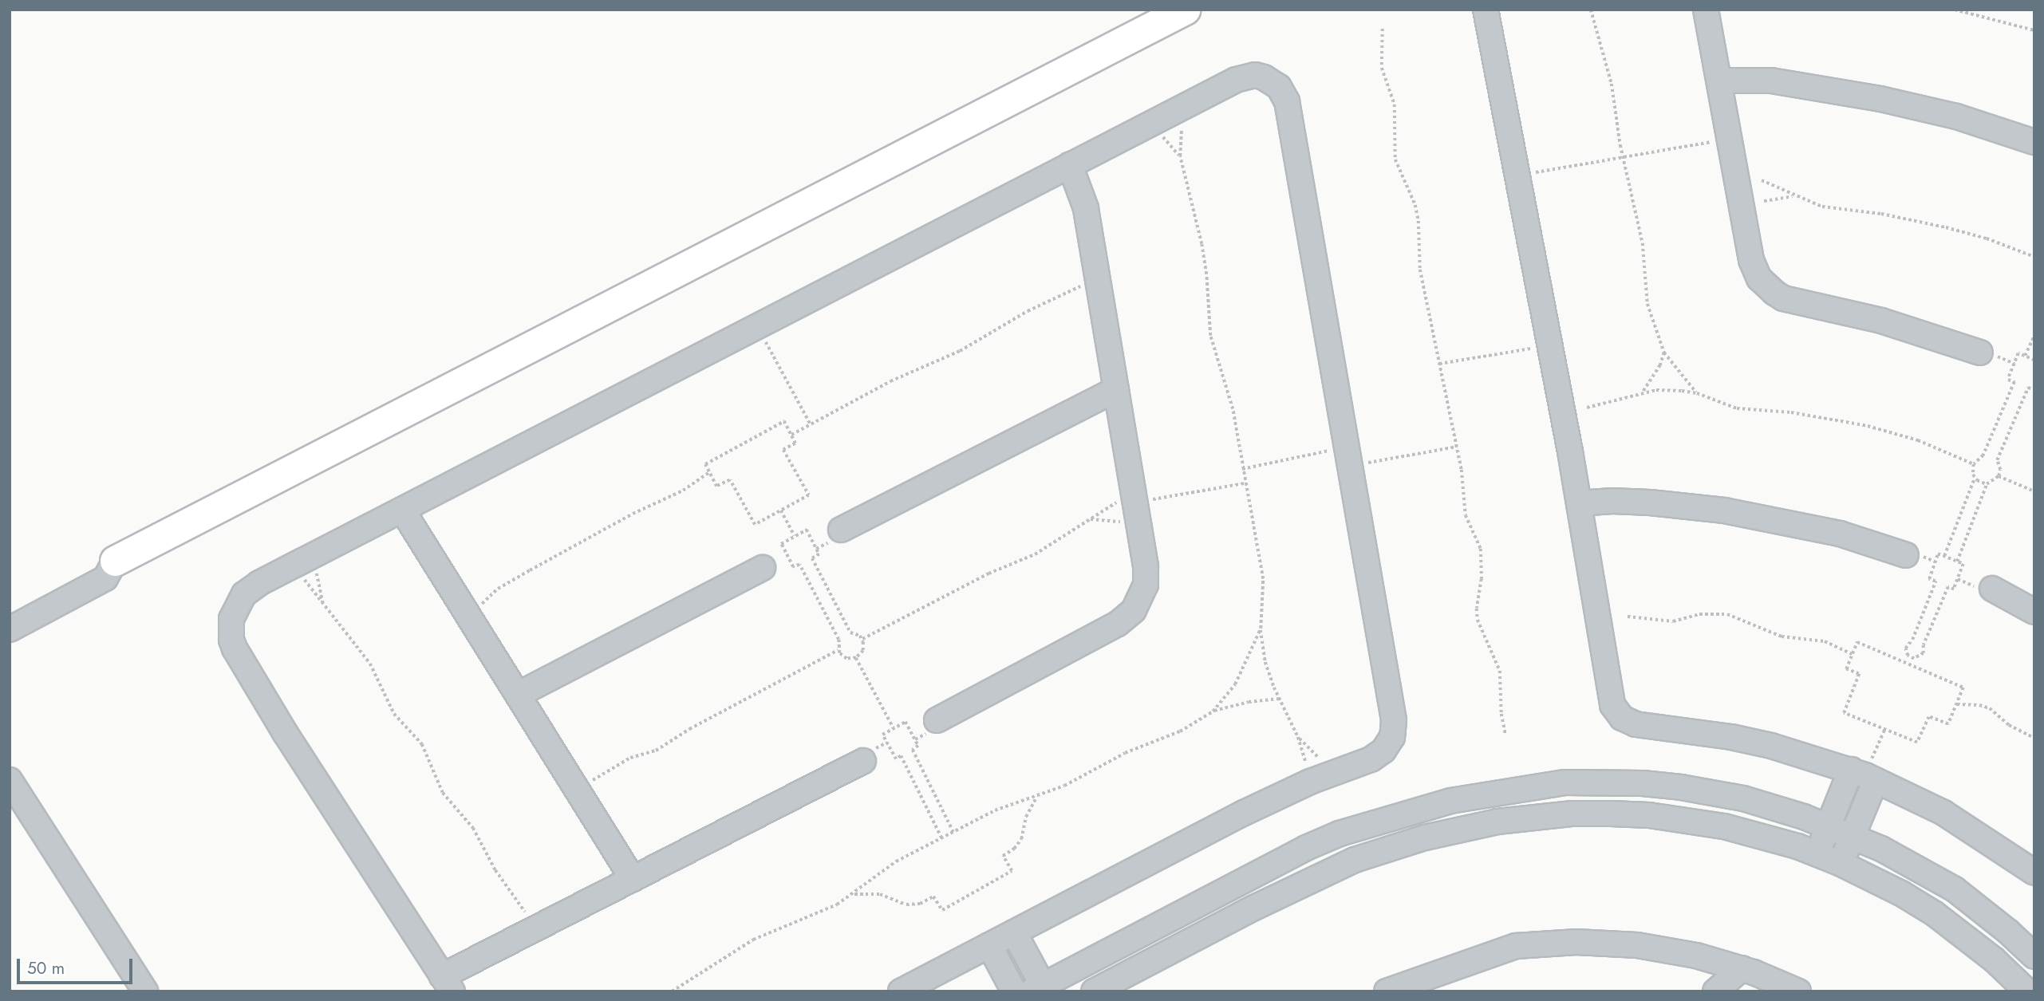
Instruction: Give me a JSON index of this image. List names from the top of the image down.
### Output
{
  "scale_bar": "50 m"
}
